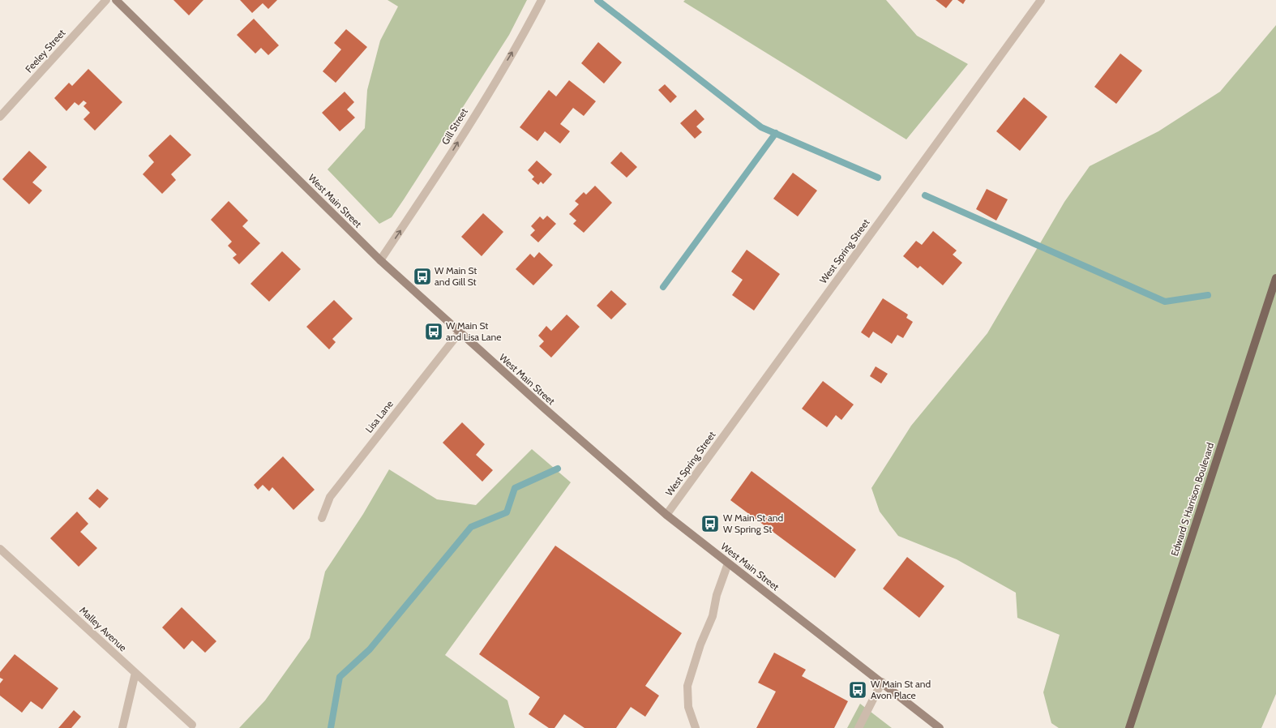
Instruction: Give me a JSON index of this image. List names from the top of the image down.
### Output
{
  "streets": {
    "main road": ["West Main Street", "Edward S Harrison Boulevard"],
    "street": [
      "Feeley Street",
      "Gill Street",
      "West Spring Street",
      "Lisa Lane",
      "Malley Avenue"
    ]
  },
  "crossings": [
    ["Gill Street", "West Main Street"],
    ["West Main Street", "West Spring Street"],
    ["West Main Street", "Lisa Lane"]
  ],
  "one_way": ["Gill Street"],
  "places": {
    "bus stop": [
      "W Main St and Gill St",
      "W Main St and Lisa Lane",
      "W Main St and W Spring St",
      "W Main St and Avon Place"
    ]
  }
}
